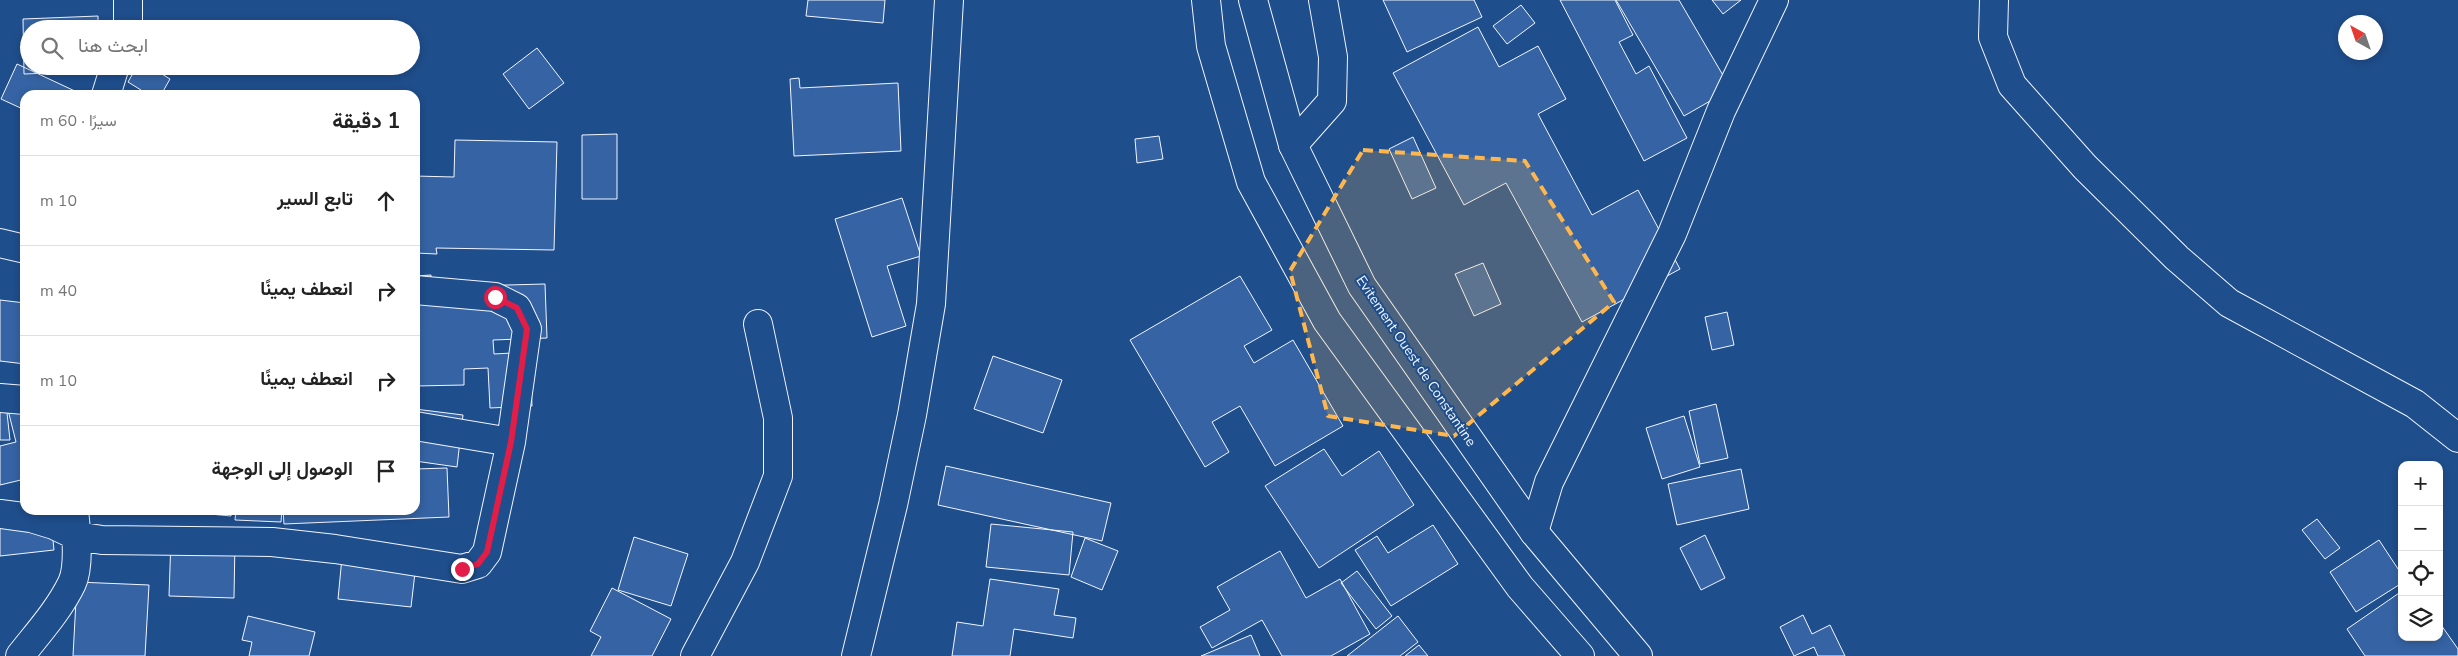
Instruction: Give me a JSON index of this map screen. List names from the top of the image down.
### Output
{
  "streets": {
    "main road": ["Evitement Ouest de Constantine"]
  },
  "north": "top left",
  "page": {
    "search": "ابحث هنا",
    "heading": ["1 دقيقة", "سيرًا · 60 m"],
    "list": [
      ["تابع السير", "10 m"],
      ["انعطف يمينًا", "40 m"],
      ["انعطف يمينًا", "10 m"],
      "الوصول إلى الوجهة"
    ],
    "map_buttons": ["+", "−"]
  }
}
